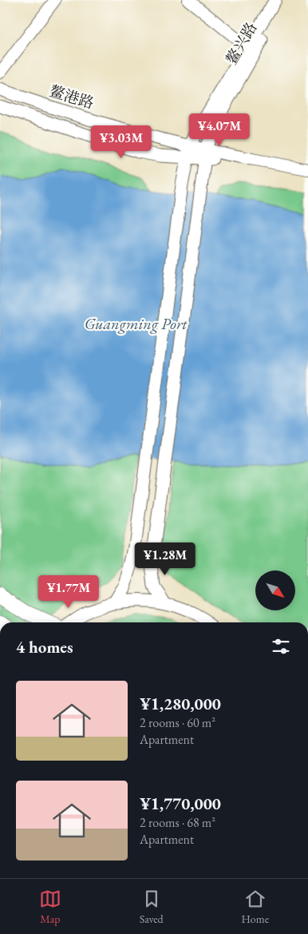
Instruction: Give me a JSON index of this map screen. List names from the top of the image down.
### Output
{
  "streets": {
    "main road": ["鳌兴路", "鳌港路"]
  },
  "water": ["Guangming Port"],
  "north": "bottom right",
  "page": {
    "price": [
      "¥4.07M",
      "¥3.03M",
      "¥1.28M",
      "¥1.77M"
    ],
    "heading": "4 homes",
    "list": [
      {
        "name": "¥1,280,000",
        "note": "2 rooms · 60 m² · Apartment"
      },
      {
        "name": "¥1,770,000",
        "note": "2 rooms · 68 m² · Apartment"
      }
    ],
    "tabs": ["Map", "Saved", "Home"]
  }
}
